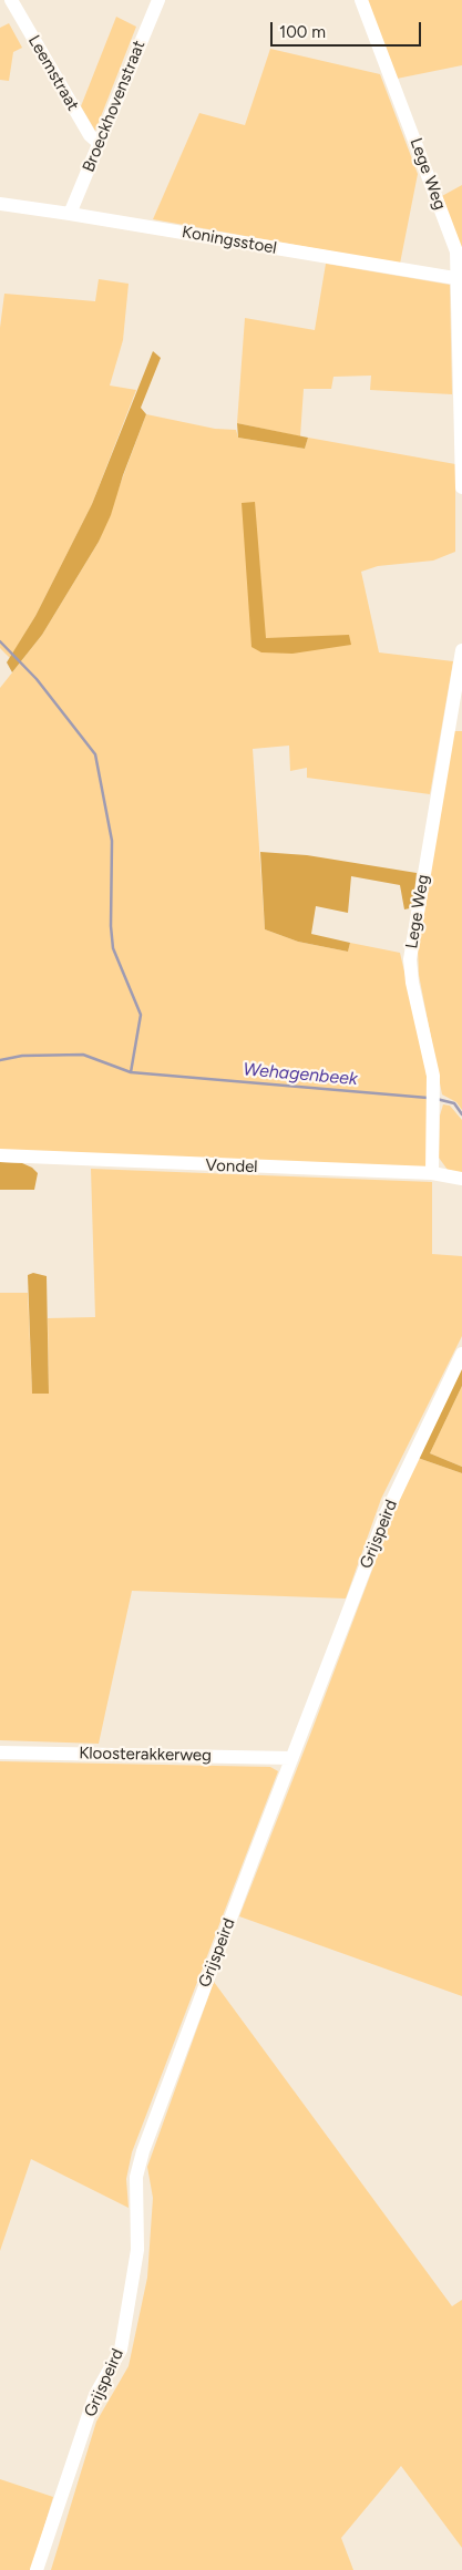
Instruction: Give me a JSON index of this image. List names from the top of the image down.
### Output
{
  "streets": {
    "street": [
      "Leemstraat",
      "Broeckhovenstraat",
      "Lege Weg",
      "Koningsstoel",
      "Vondel",
      "Grijspeird",
      "Kloosterakkerweg"
    ]
  },
  "crossings": [
    ["Leemstraat", "Broeckhovenstraat"],
    ["Broeckhovenstraat", "Koningsstoel"],
    ["Lege Weg", "Koningsstoel"],
    ["Lege Weg", "Vondel"],
    ["Grijspeird", "Kloosterakkerweg"]
  ],
  "water": ["Wehagenbeek"],
  "scale_bar": "100 m"
}
